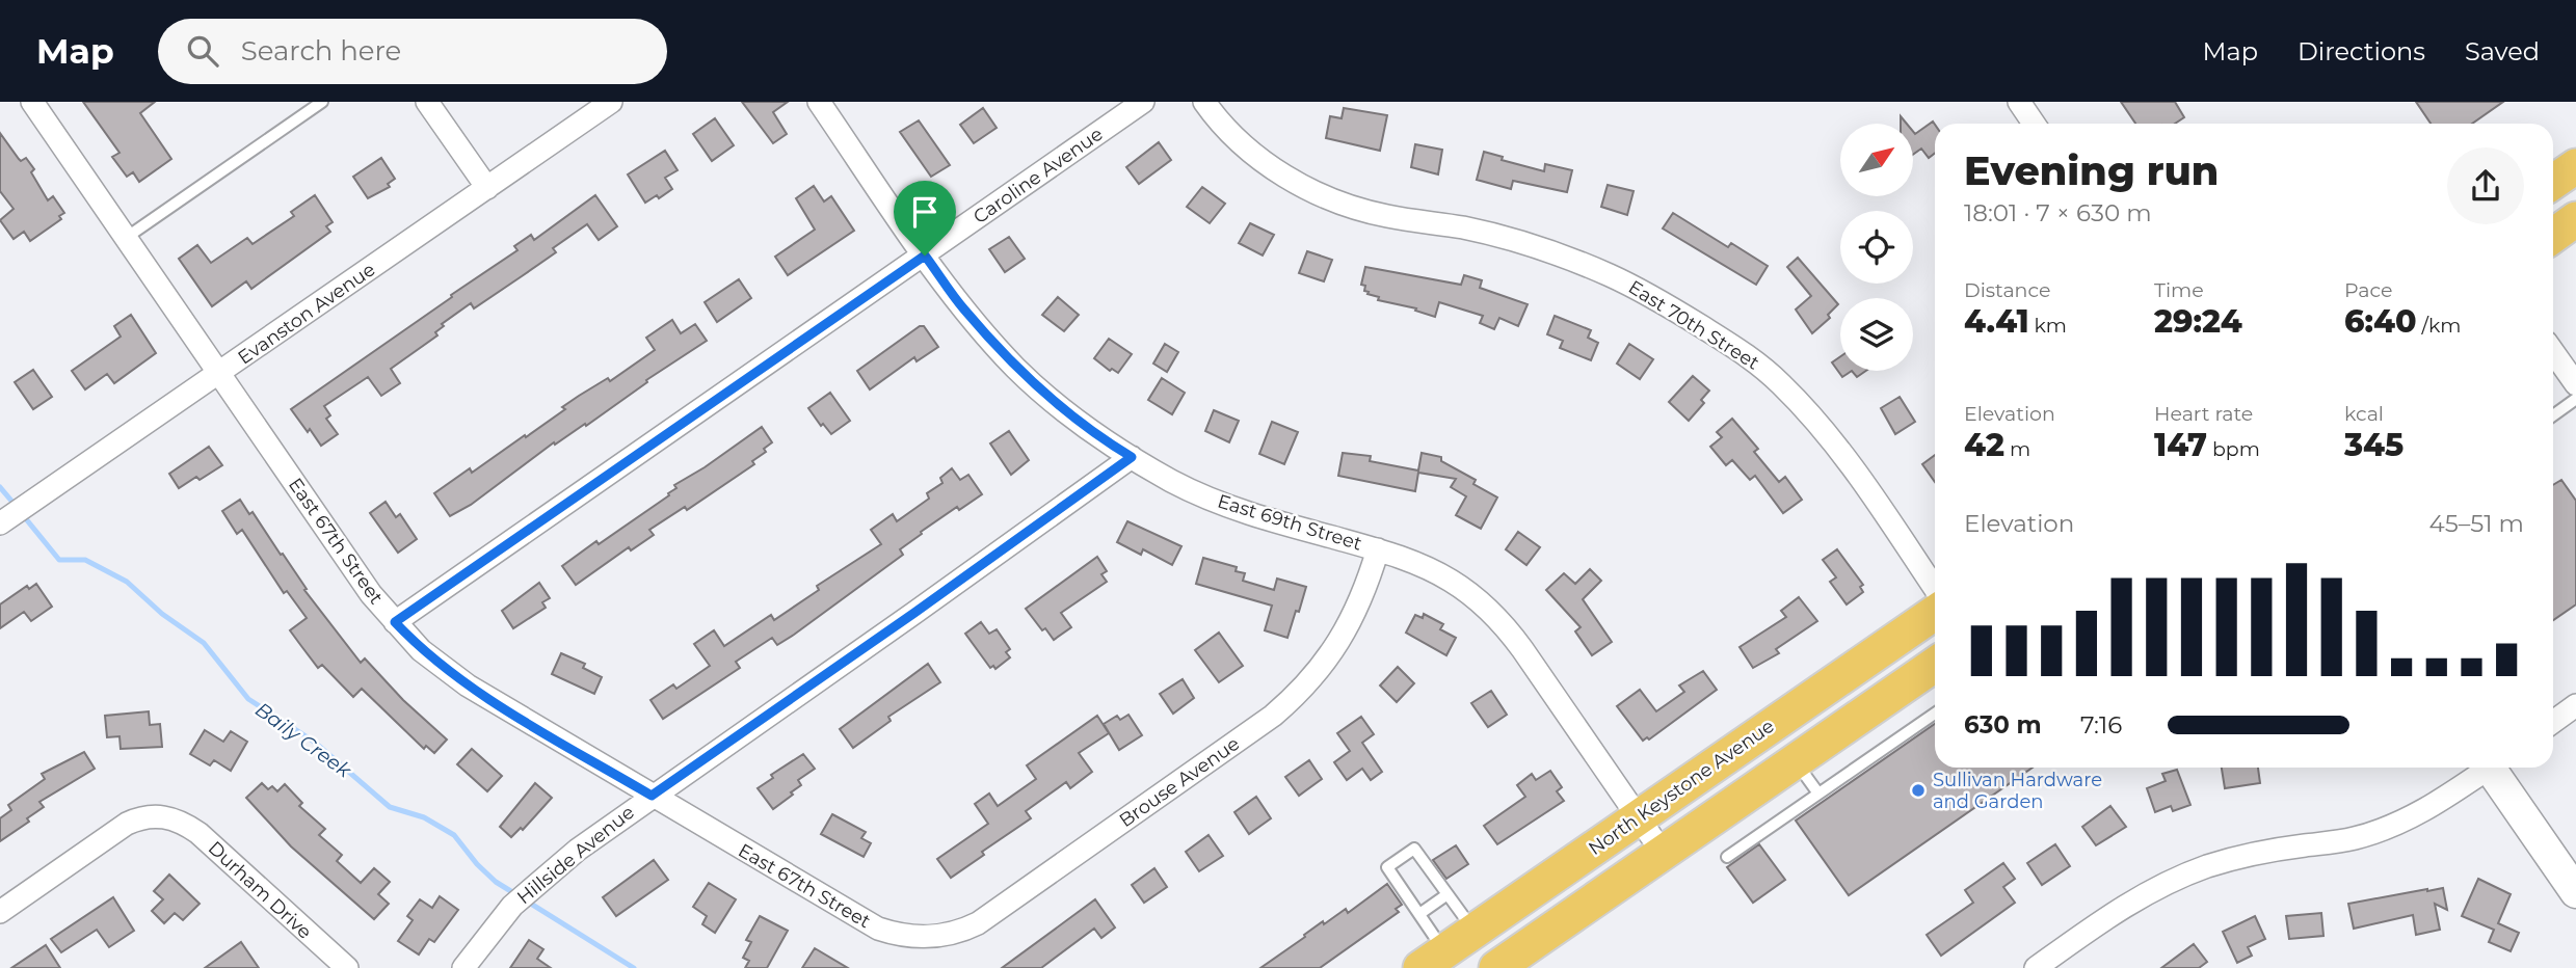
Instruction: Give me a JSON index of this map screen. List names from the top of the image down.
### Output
{
  "streets": {
    "main road": ["North Keystone Avenue"],
    "street": [
      "Caroline Avenue",
      "Evanston Avenue",
      "East 70th Street",
      "East 69th Street",
      "East 67th Street",
      "Brouse Avenue",
      "Hillside Avenue",
      "Durham Drive"
    ]
  },
  "crossings": [
    ["Caroline Avenue", "East 69th Street"],
    ["Caroline Avenue", "East 67th Street"],
    ["Evanston Avenue", "East 67th Street"],
    ["East 69th Street", "Brouse Avenue"],
    ["East 69th Street", "North Keystone Avenue"],
    ["East 69th Street", "Hillside Avenue"],
    ["East 67th Street", "Brouse Avenue"],
    ["East 67th Street", "Hillside Avenue"]
  ],
  "water": ["Baily Creek"],
  "places": ["Sullivan Hardware and Garden"],
  "north": "top right",
  "page": {
    "header": "Map",
    "search": "Search here",
    "nav": ["Map", "Directions", "Saved"],
    "heading": ["Evening run", "18:01 · 7 × 630 m"],
    "stats": [
      ["Distance", "4.41 km"],
      ["Time", "29:24"],
      ["Pace", "6:40 /km"],
      ["Elevation", "42 m"],
      ["Heart rate", "147 bpm"],
      ["kcal", "345"]
    ],
    "chart": ["Elevation", "45–51 m"],
    "list": [
      {
        "name": "630 m",
        "note": "7:16"
      }
    ]
  }
}
